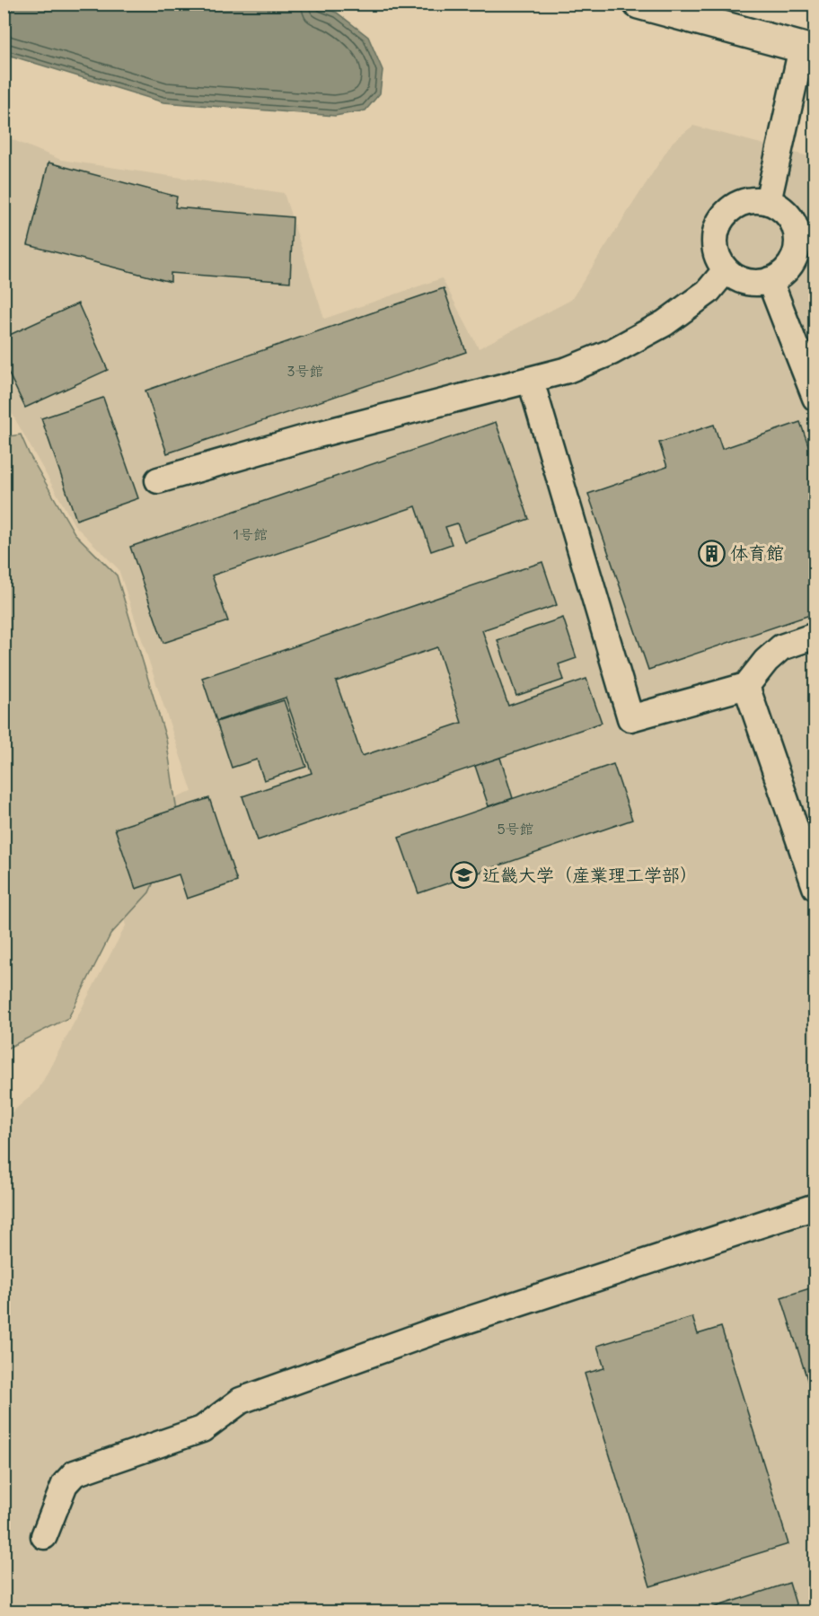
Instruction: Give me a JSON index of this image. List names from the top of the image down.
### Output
{
  "places": {
    "building": ["体育館"],
    "school or university": ["近畿大学（産業理工学部）"]
  },
  "house_numbers": ["3号館", "1号館", "5号館"]
}
